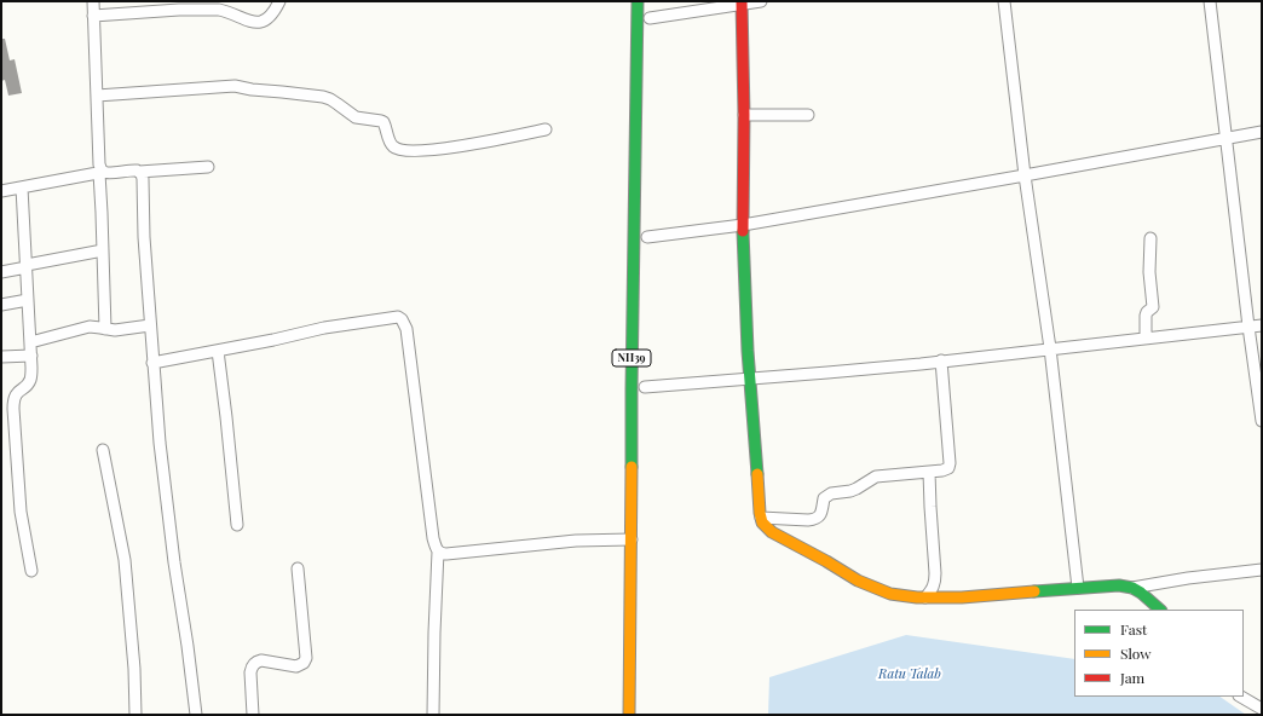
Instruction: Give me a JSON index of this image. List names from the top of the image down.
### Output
{
  "streets": {
    "main road": ["NH39"]
  },
  "water": ["Ratu Talab"],
  "legend": ["Fast", "Slow", "Jam"]
}
